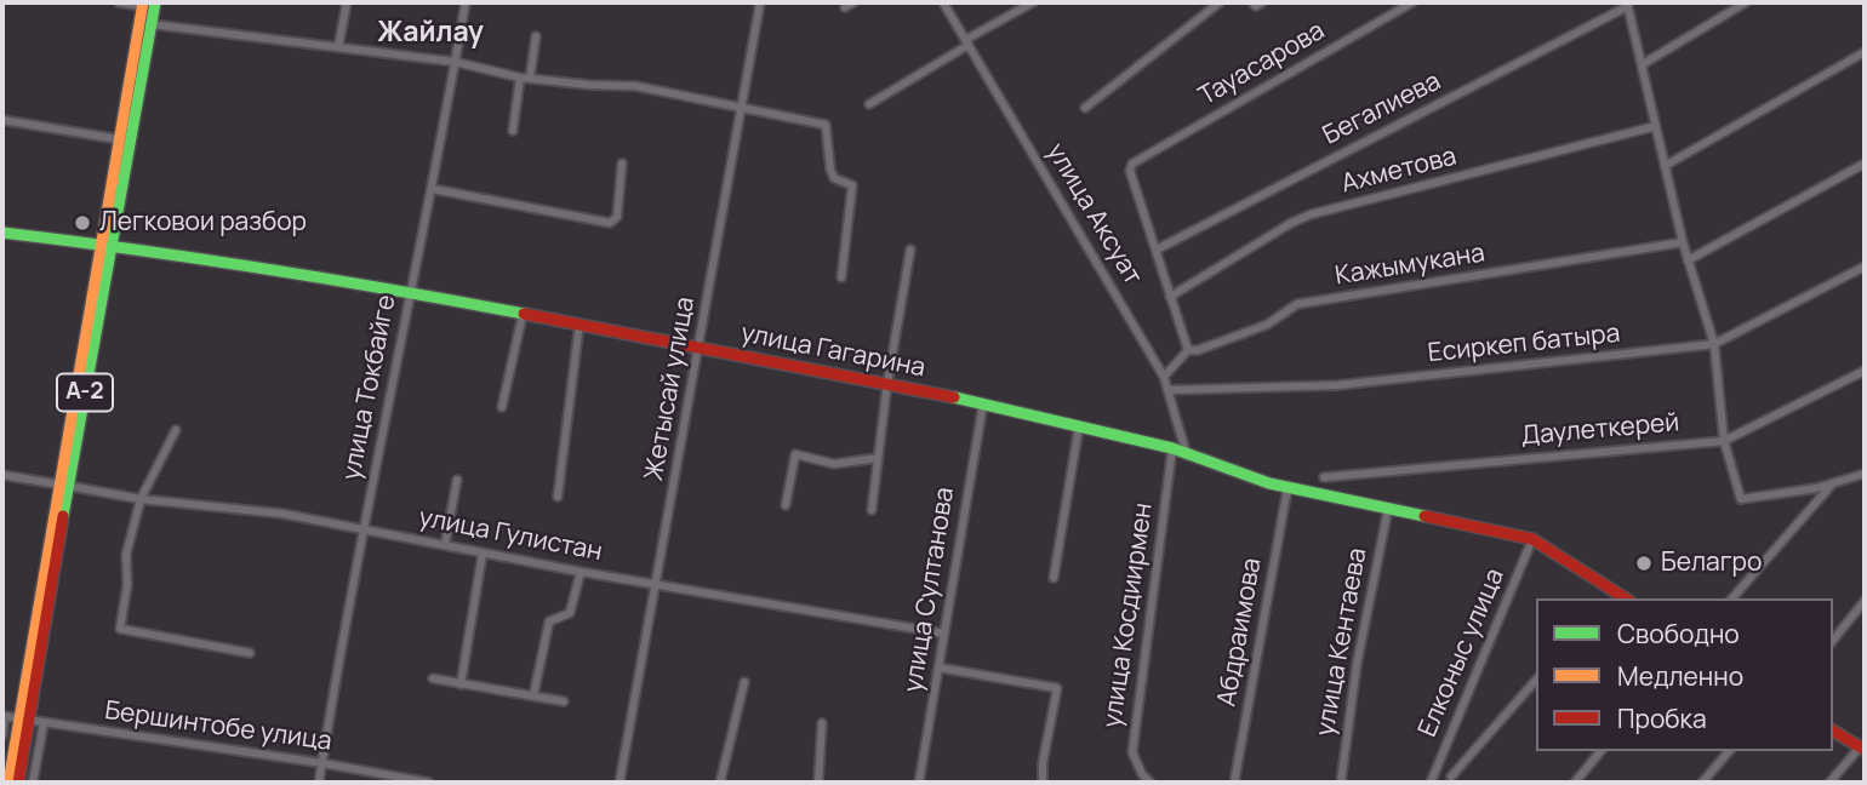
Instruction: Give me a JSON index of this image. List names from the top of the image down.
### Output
{
  "streets": {
    "main road": ["улица Гагарина", "A-2"],
    "street": [
      "Тауасарова",
      "Бегалиева",
      "Ахметова",
      "улица Аксуат",
      "Кажымукана",
      "Есиркеп батыра",
      "улица Токбайге",
      "Жетысай улица",
      "Даулеткерей",
      "улица Гулистан",
      "улица Султанова",
      "улица Косдиирмен",
      "Абдраимова",
      "улица Кентаева",
      "Елконыс улица",
      "Бершинтобе улица"
    ]
  },
  "crossings": [
    ["Тауасарова", "Бегалиева"],
    ["улица Аксуат", "Есиркеп батыра"],
    ["улица Аксуат", "улица Гагарина"],
    ["улица Гагарина", "улица Токбайге"],
    ["улица Гагарина", "Жетысай улица"],
    ["улица Гагарина", "A-2"],
    ["улица Гагарина", "улица Султанова"],
    ["улица Гагарина", "улица Косдиирмен"],
    ["улица Гагарина", "Абдраимова"],
    ["улица Гагарина", "улица Кентаева"],
    ["улица Гагарина", "Елконыс улица"],
    ["улица Токбайге", "улица Гулистан"],
    ["улица Токбайге", "Бершинтобе улица"],
    ["Жетысай улица", "улица Гулистан"],
    ["A-2", "улица Гулистан"],
    ["A-2", "Бершинтобе улица"],
    ["улица Гулистан", "улица Султанова"]
  ],
  "districts": ["Жайлау"],
  "places": ["Легковои разбор", "Белагро"],
  "legend": ["Свободно", "Медленно", "Пробка"]
}
